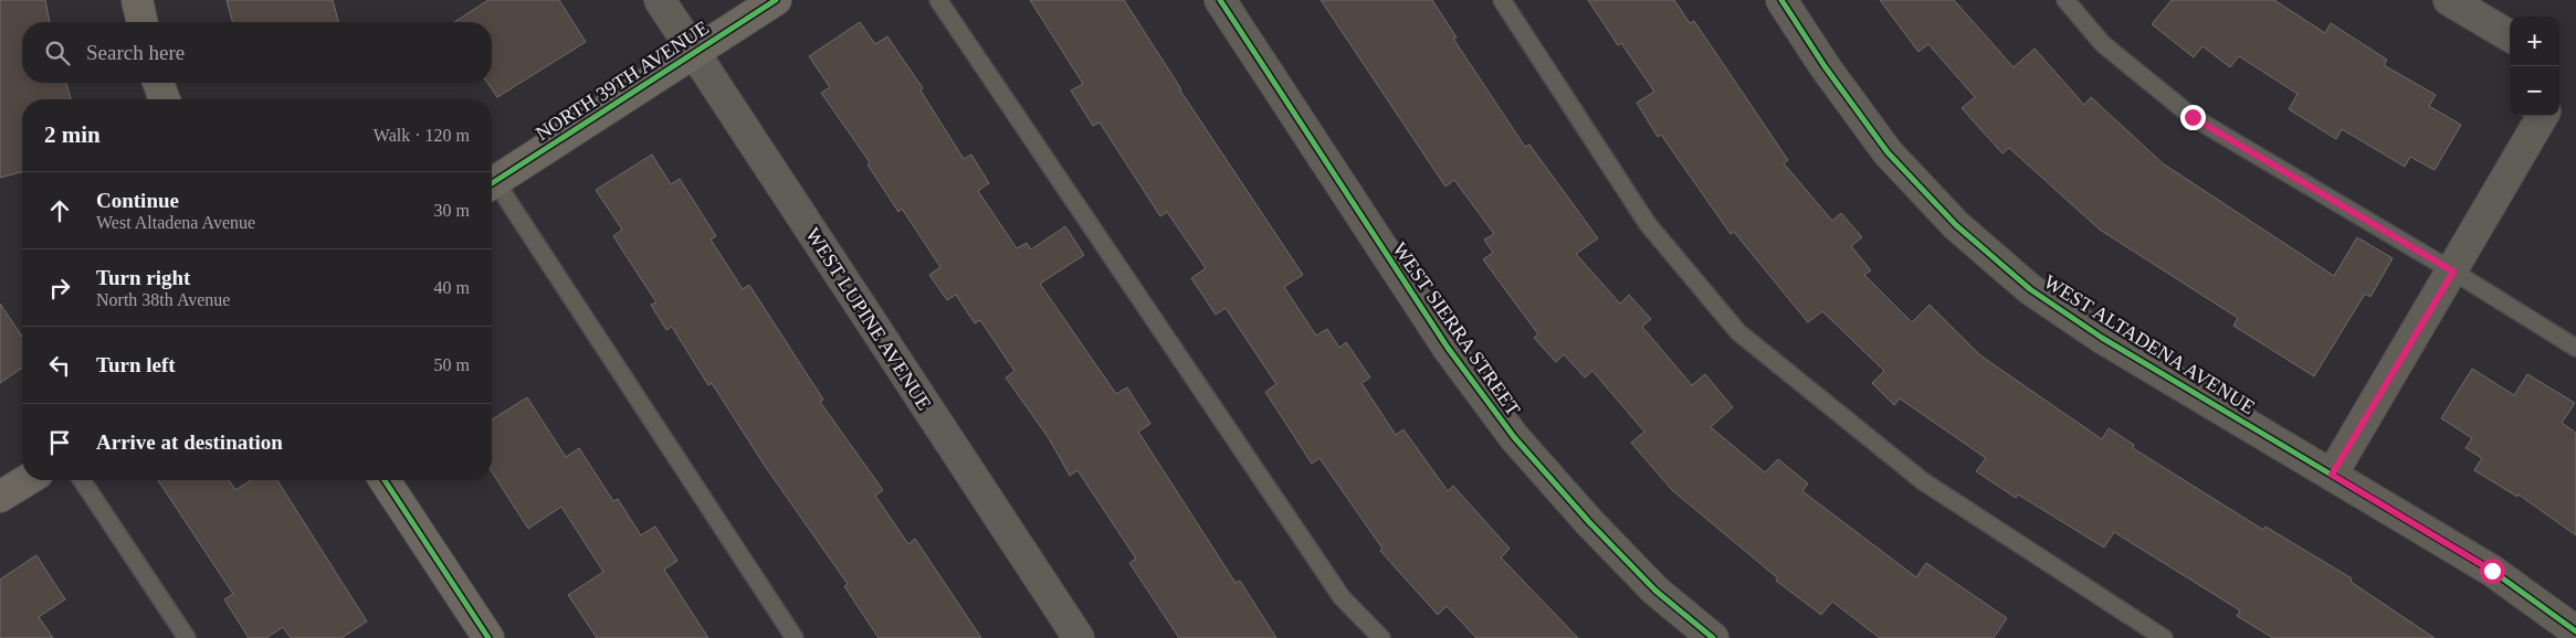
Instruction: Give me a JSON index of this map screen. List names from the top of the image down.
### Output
{
  "streets": {
    "street": [
      "NORTH 39TH AVENUE",
      "WEST LUPINE AVENUE",
      "WEST SIERRA STREET",
      "WEST ALTADENA AVENUE"
    ]
  },
  "crossings": [
    ["NORTH 39TH AVENUE", "WEST LUPINE AVENUE"]
  ],
  "page": {
    "map_buttons": ["+", "−"],
    "search": "Search here",
    "heading": ["2 min", "Walk · 120 m"],
    "list": [
      ["Continue", "West Altadena Avenue", "30 m"],
      ["Turn right", "North 38th Avenue", "40 m"],
      ["Turn left", "50 m"],
      "Arrive at destination"
    ]
  }
}
